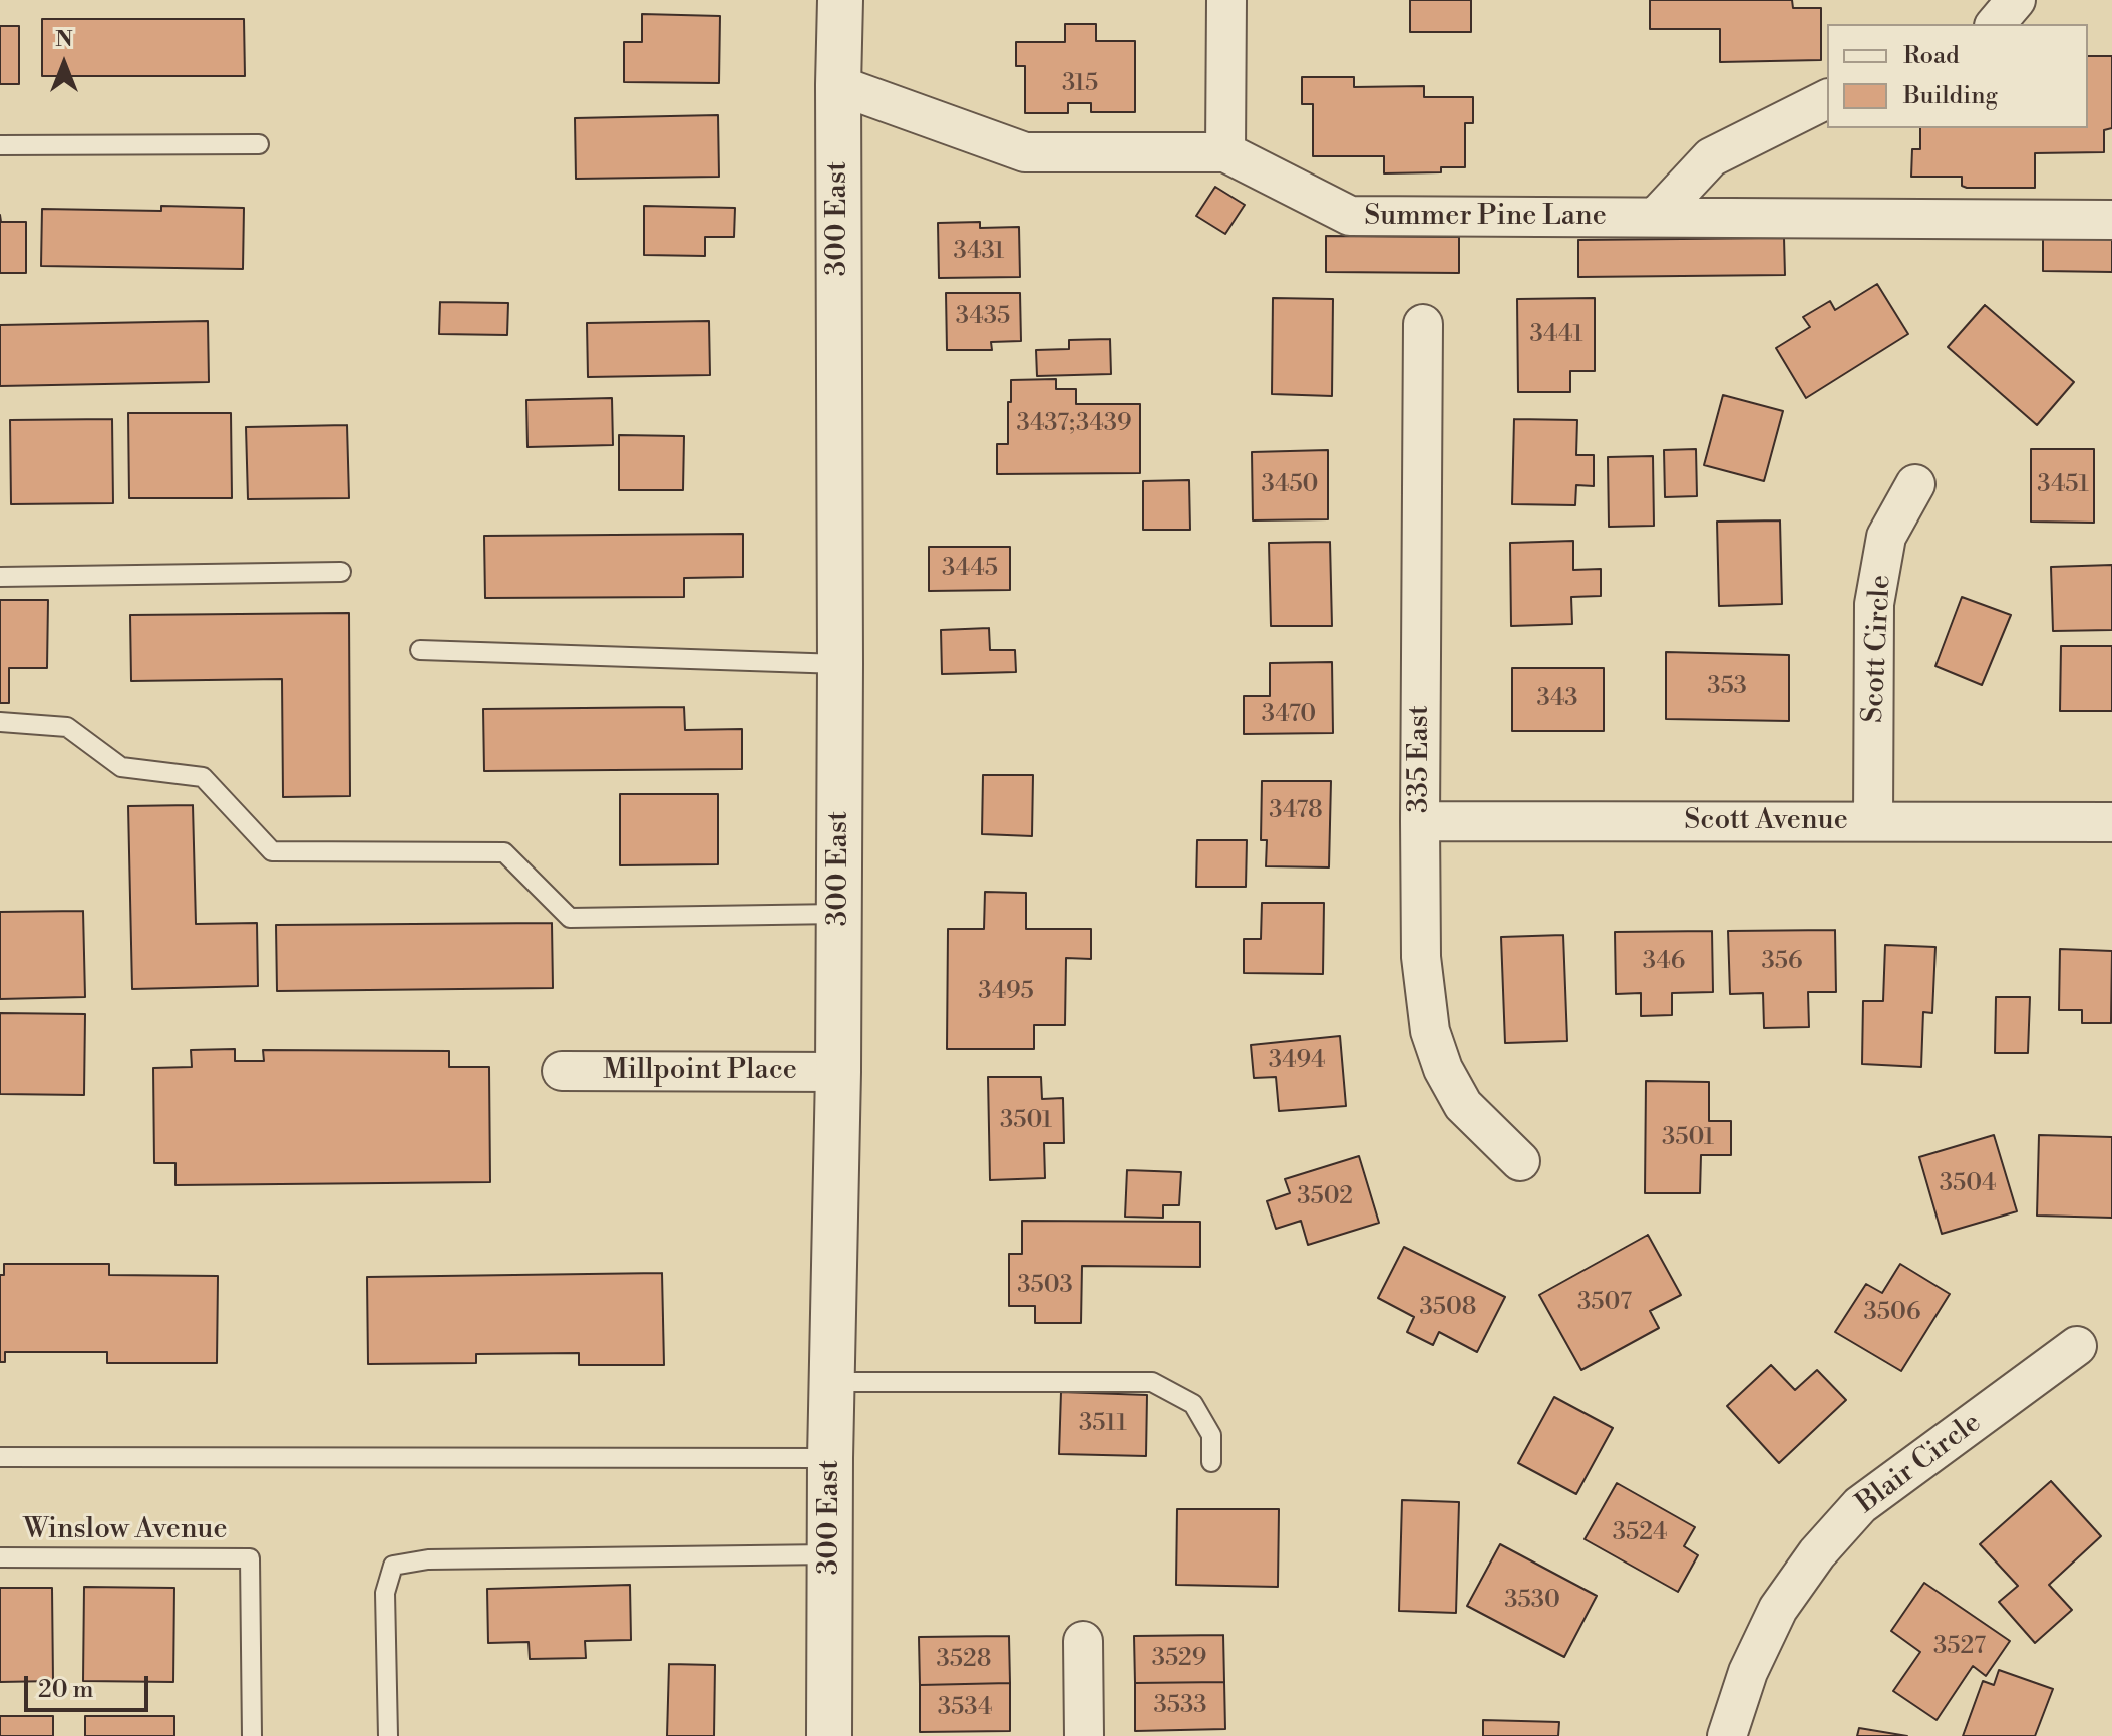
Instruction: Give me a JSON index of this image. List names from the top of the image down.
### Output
{
  "streets": {
    "street": [
      "Summer Pine Lane",
      "300 East",
      "Scott Circle",
      "335 East",
      "Scott Avenue",
      "Millpoint Place",
      "Blair Circle"
    ],
    "lane": ["Winslow Avenue"]
  },
  "crossings": [
    ["Summer Pine Lane", "300 East"],
    ["300 East", "Millpoint Place"],
    ["Scott Circle", "Scott Avenue"],
    ["335 East", "Scott Avenue"]
  ],
  "house_numbers": [
    "315",
    "3431",
    "3435",
    "3441",
    "3437;3439",
    "3450",
    "3451",
    "3445",
    "353",
    "343",
    "3470",
    "3478",
    "346",
    "356",
    "3495",
    "3494",
    "3501",
    "3501",
    "3504",
    "3502",
    "3503",
    "3507",
    "3508",
    "3506",
    "3511",
    "3524",
    "3530",
    "3527",
    "3529",
    "3528",
    "3533",
    "3534"
  ],
  "legend": ["Road", "Building"],
  "scale_bar": "20 m",
  "north": "top"
}
